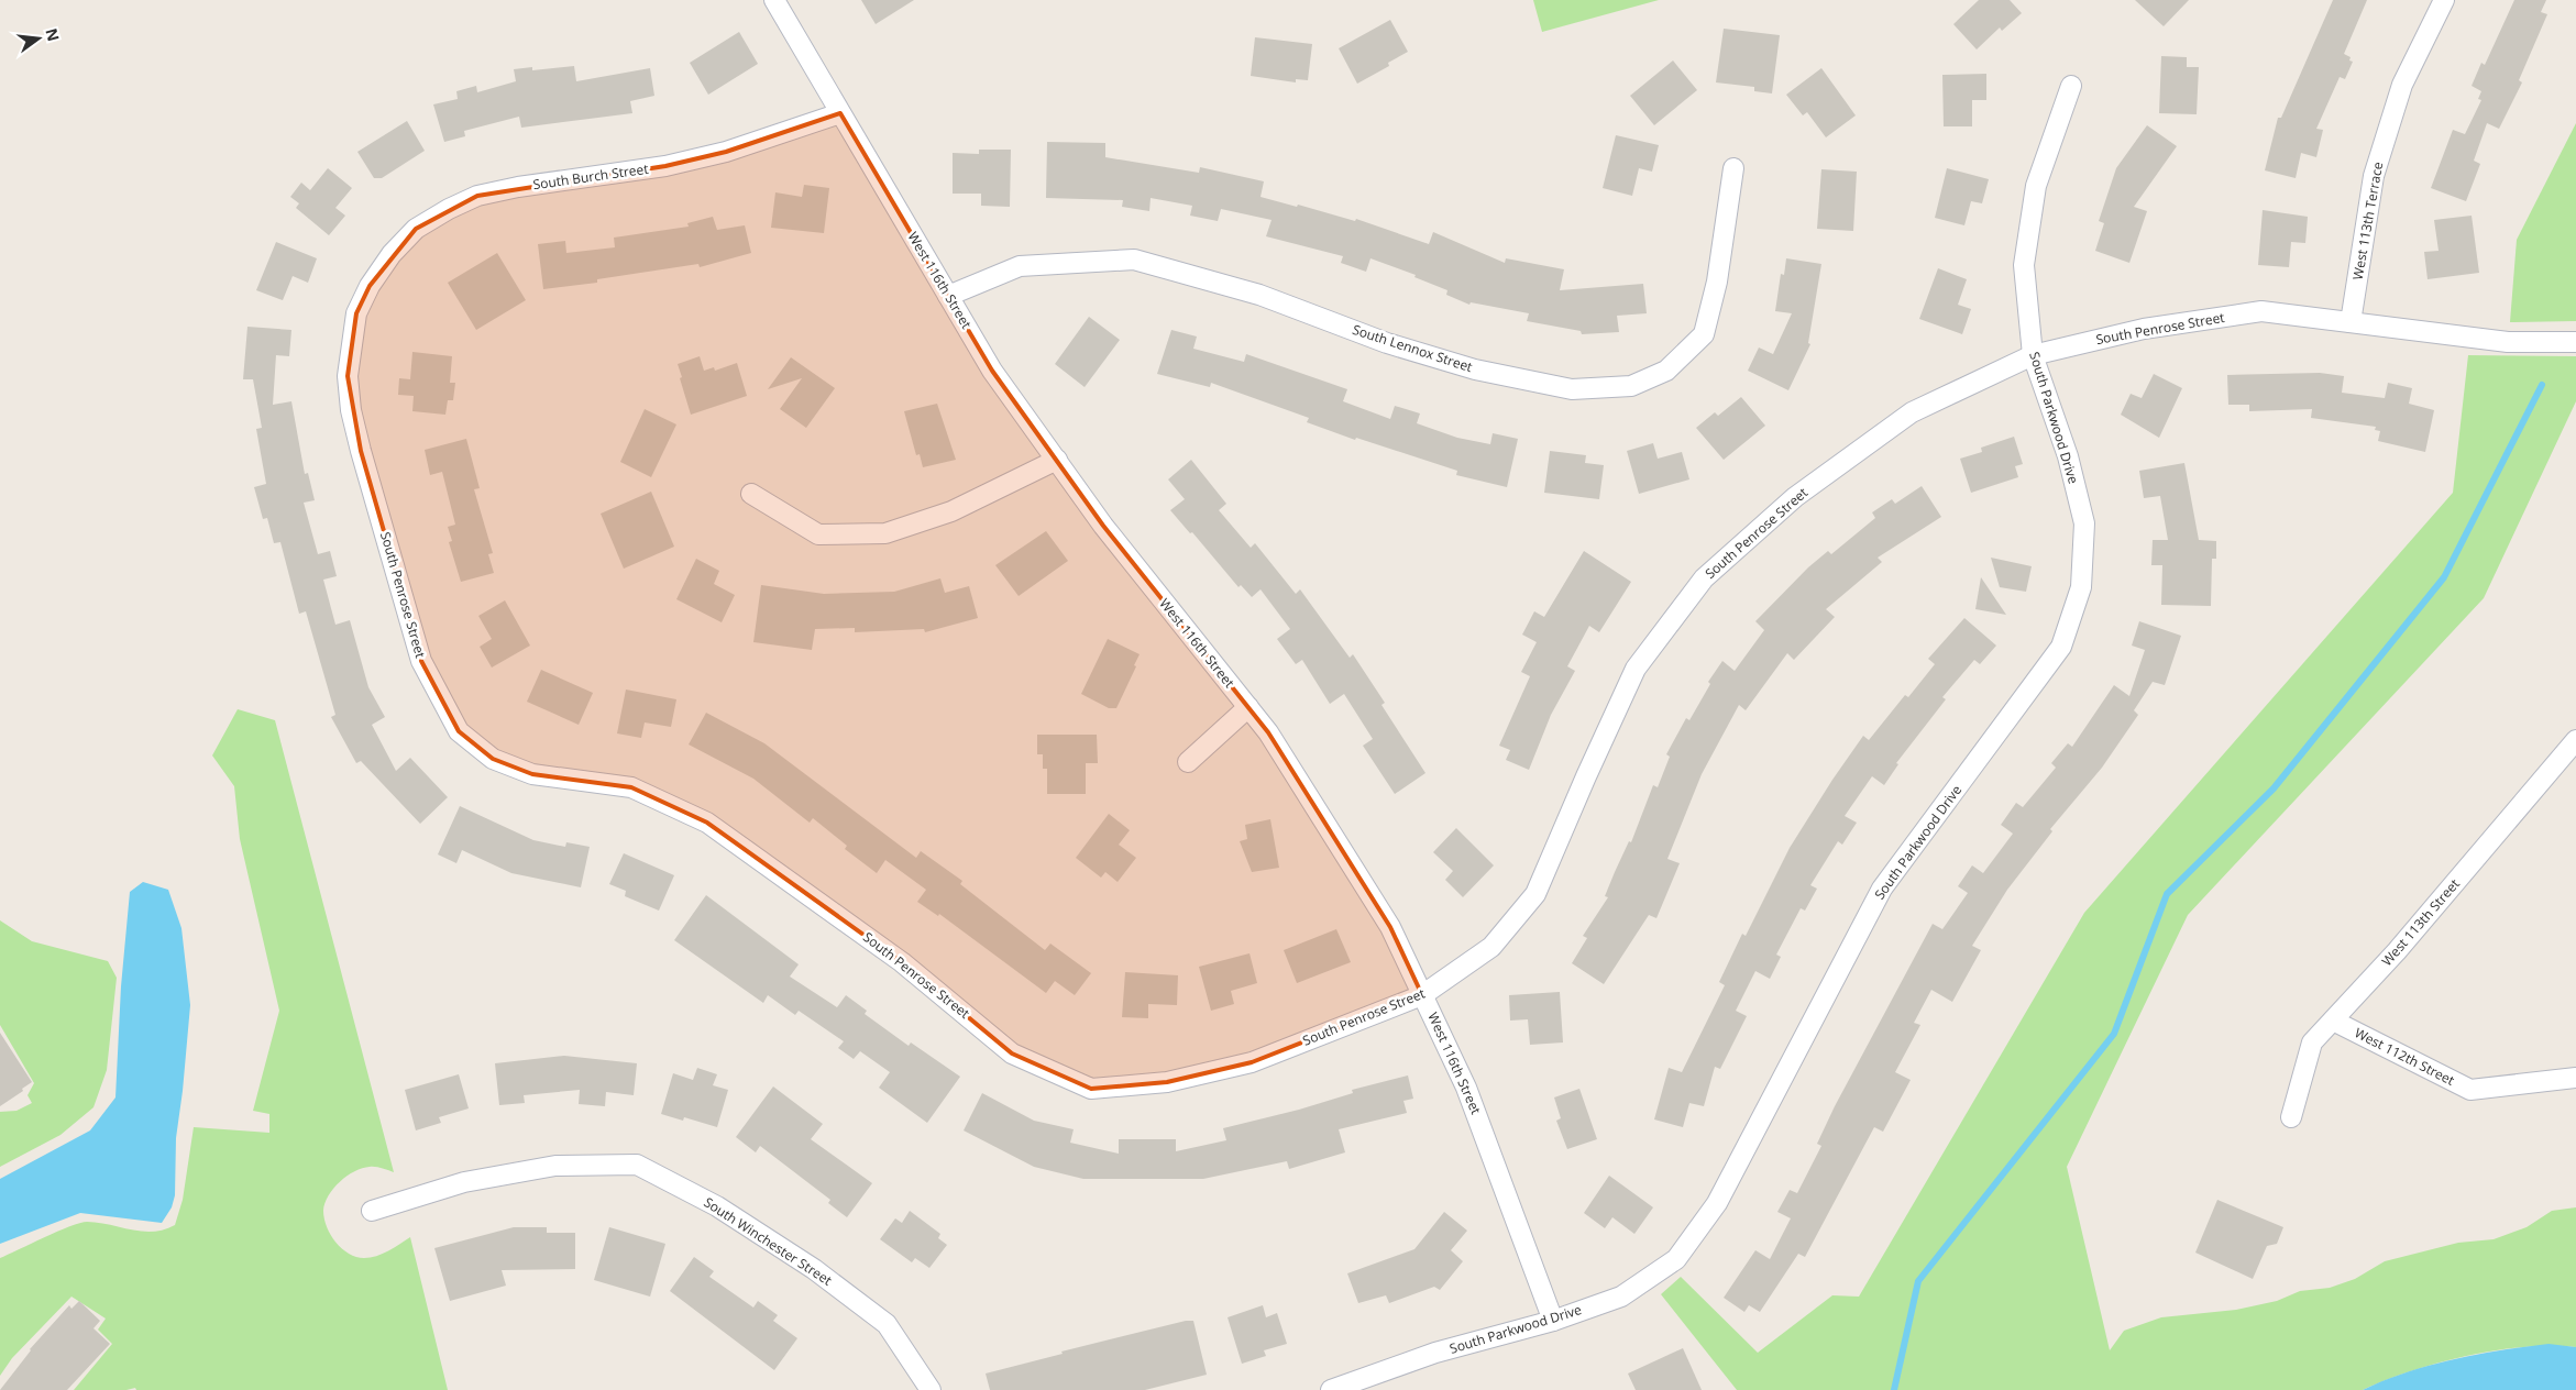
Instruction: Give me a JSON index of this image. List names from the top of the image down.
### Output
{
  "streets": {
    "street": [
      "South Burch Street",
      "West 113th Terrace",
      "West 116th Street",
      "South Penrose Street",
      "South Lennox Street",
      "South Parkwood Drive",
      "West 113th Street",
      "West 112th Street",
      "South Winchester Street"
    ]
  },
  "crossings": [
    ["South Burch Street", "West 116th Street"],
    ["South Burch Street", "South Penrose Street"],
    ["West 113th Terrace", "South Penrose Street"],
    ["West 116th Street", "South Penrose Street"],
    ["West 116th Street", "South Lennox Street"],
    ["West 116th Street", "South Parkwood Drive"],
    ["South Penrose Street", "South Parkwood Drive"],
    ["West 113th Street", "West 112th Street"]
  ],
  "north": "right"
}
